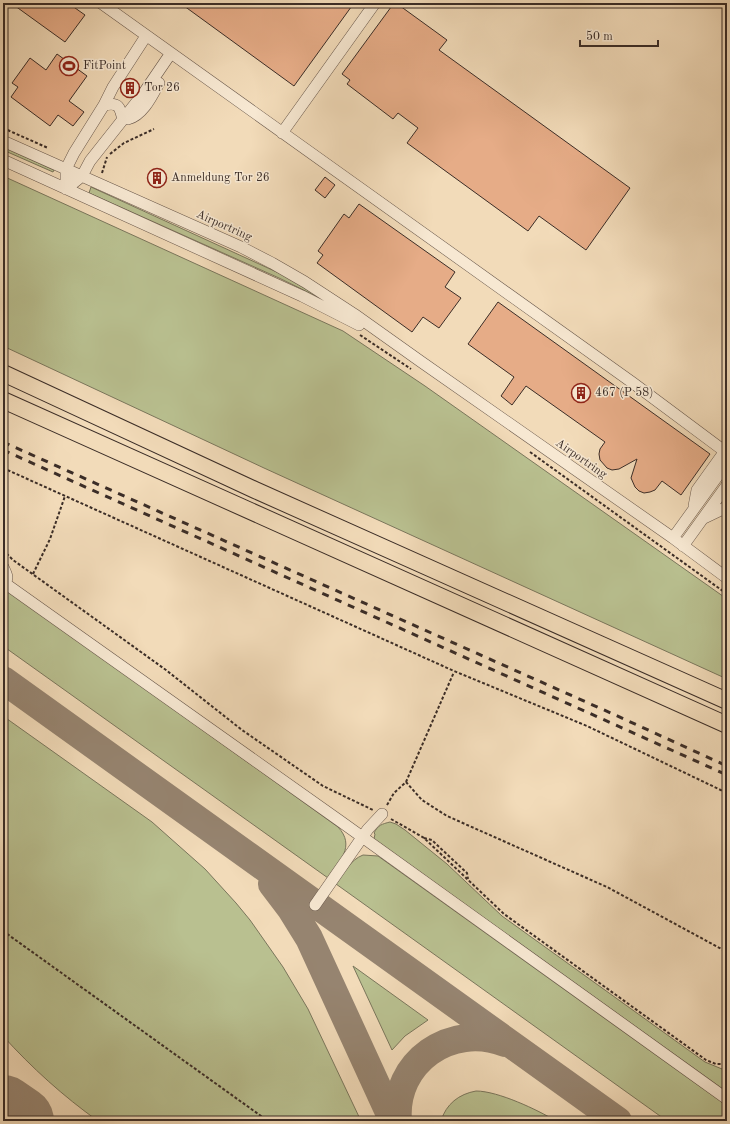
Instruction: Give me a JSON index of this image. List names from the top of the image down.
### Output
{
  "streets": {
    "street": ["Airportring"]
  },
  "places": {
    "sports": ["FitPoint"],
    "building": ["Tor 26", "Anmeldung Tor 26", "467 (P 58)"]
  },
  "scale_bar": "50 m"
}
